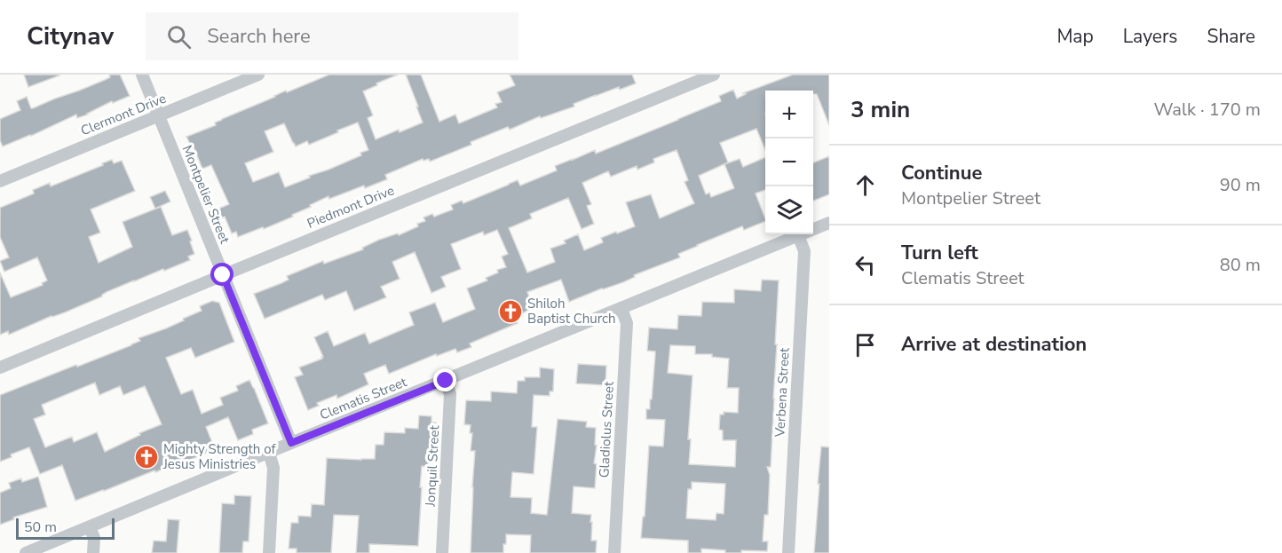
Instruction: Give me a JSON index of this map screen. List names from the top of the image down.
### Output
{
  "streets": {
    "street": [
      "Clermont Drive",
      "Montpelier Street",
      "Piedmont Drive",
      "Verbena Street",
      "Clematis Street",
      "Gladiolus Street",
      "Jonquil Street"
    ]
  },
  "crossings": [
    ["Clermont Drive", "Montpelier Street"],
    ["Montpelier Street", "Piedmont Drive"],
    ["Montpelier Street", "Clematis Street"],
    ["Verbena Street", "Clematis Street"],
    ["Clematis Street", "Gladiolus Street"],
    ["Clematis Street", "Jonquil Street"]
  ],
  "places": {
    "church": ["Shiloh Baptist Church", "Mighty Strength of Jesus Ministries"]
  },
  "scale_bar": "50 m",
  "page": {
    "header": "Citynav",
    "search": "Search here",
    "nav": ["Map", "Layers", "Share"],
    "heading": ["3 min", "Walk · 170 m"],
    "map_buttons": ["+", "−"],
    "list": [
      ["Continue", "Montpelier Street", "90 m"],
      ["Turn left", "Clematis Street", "80 m"],
      "Arrive at destination"
    ],
    "scale": "50 m"
  }
}
